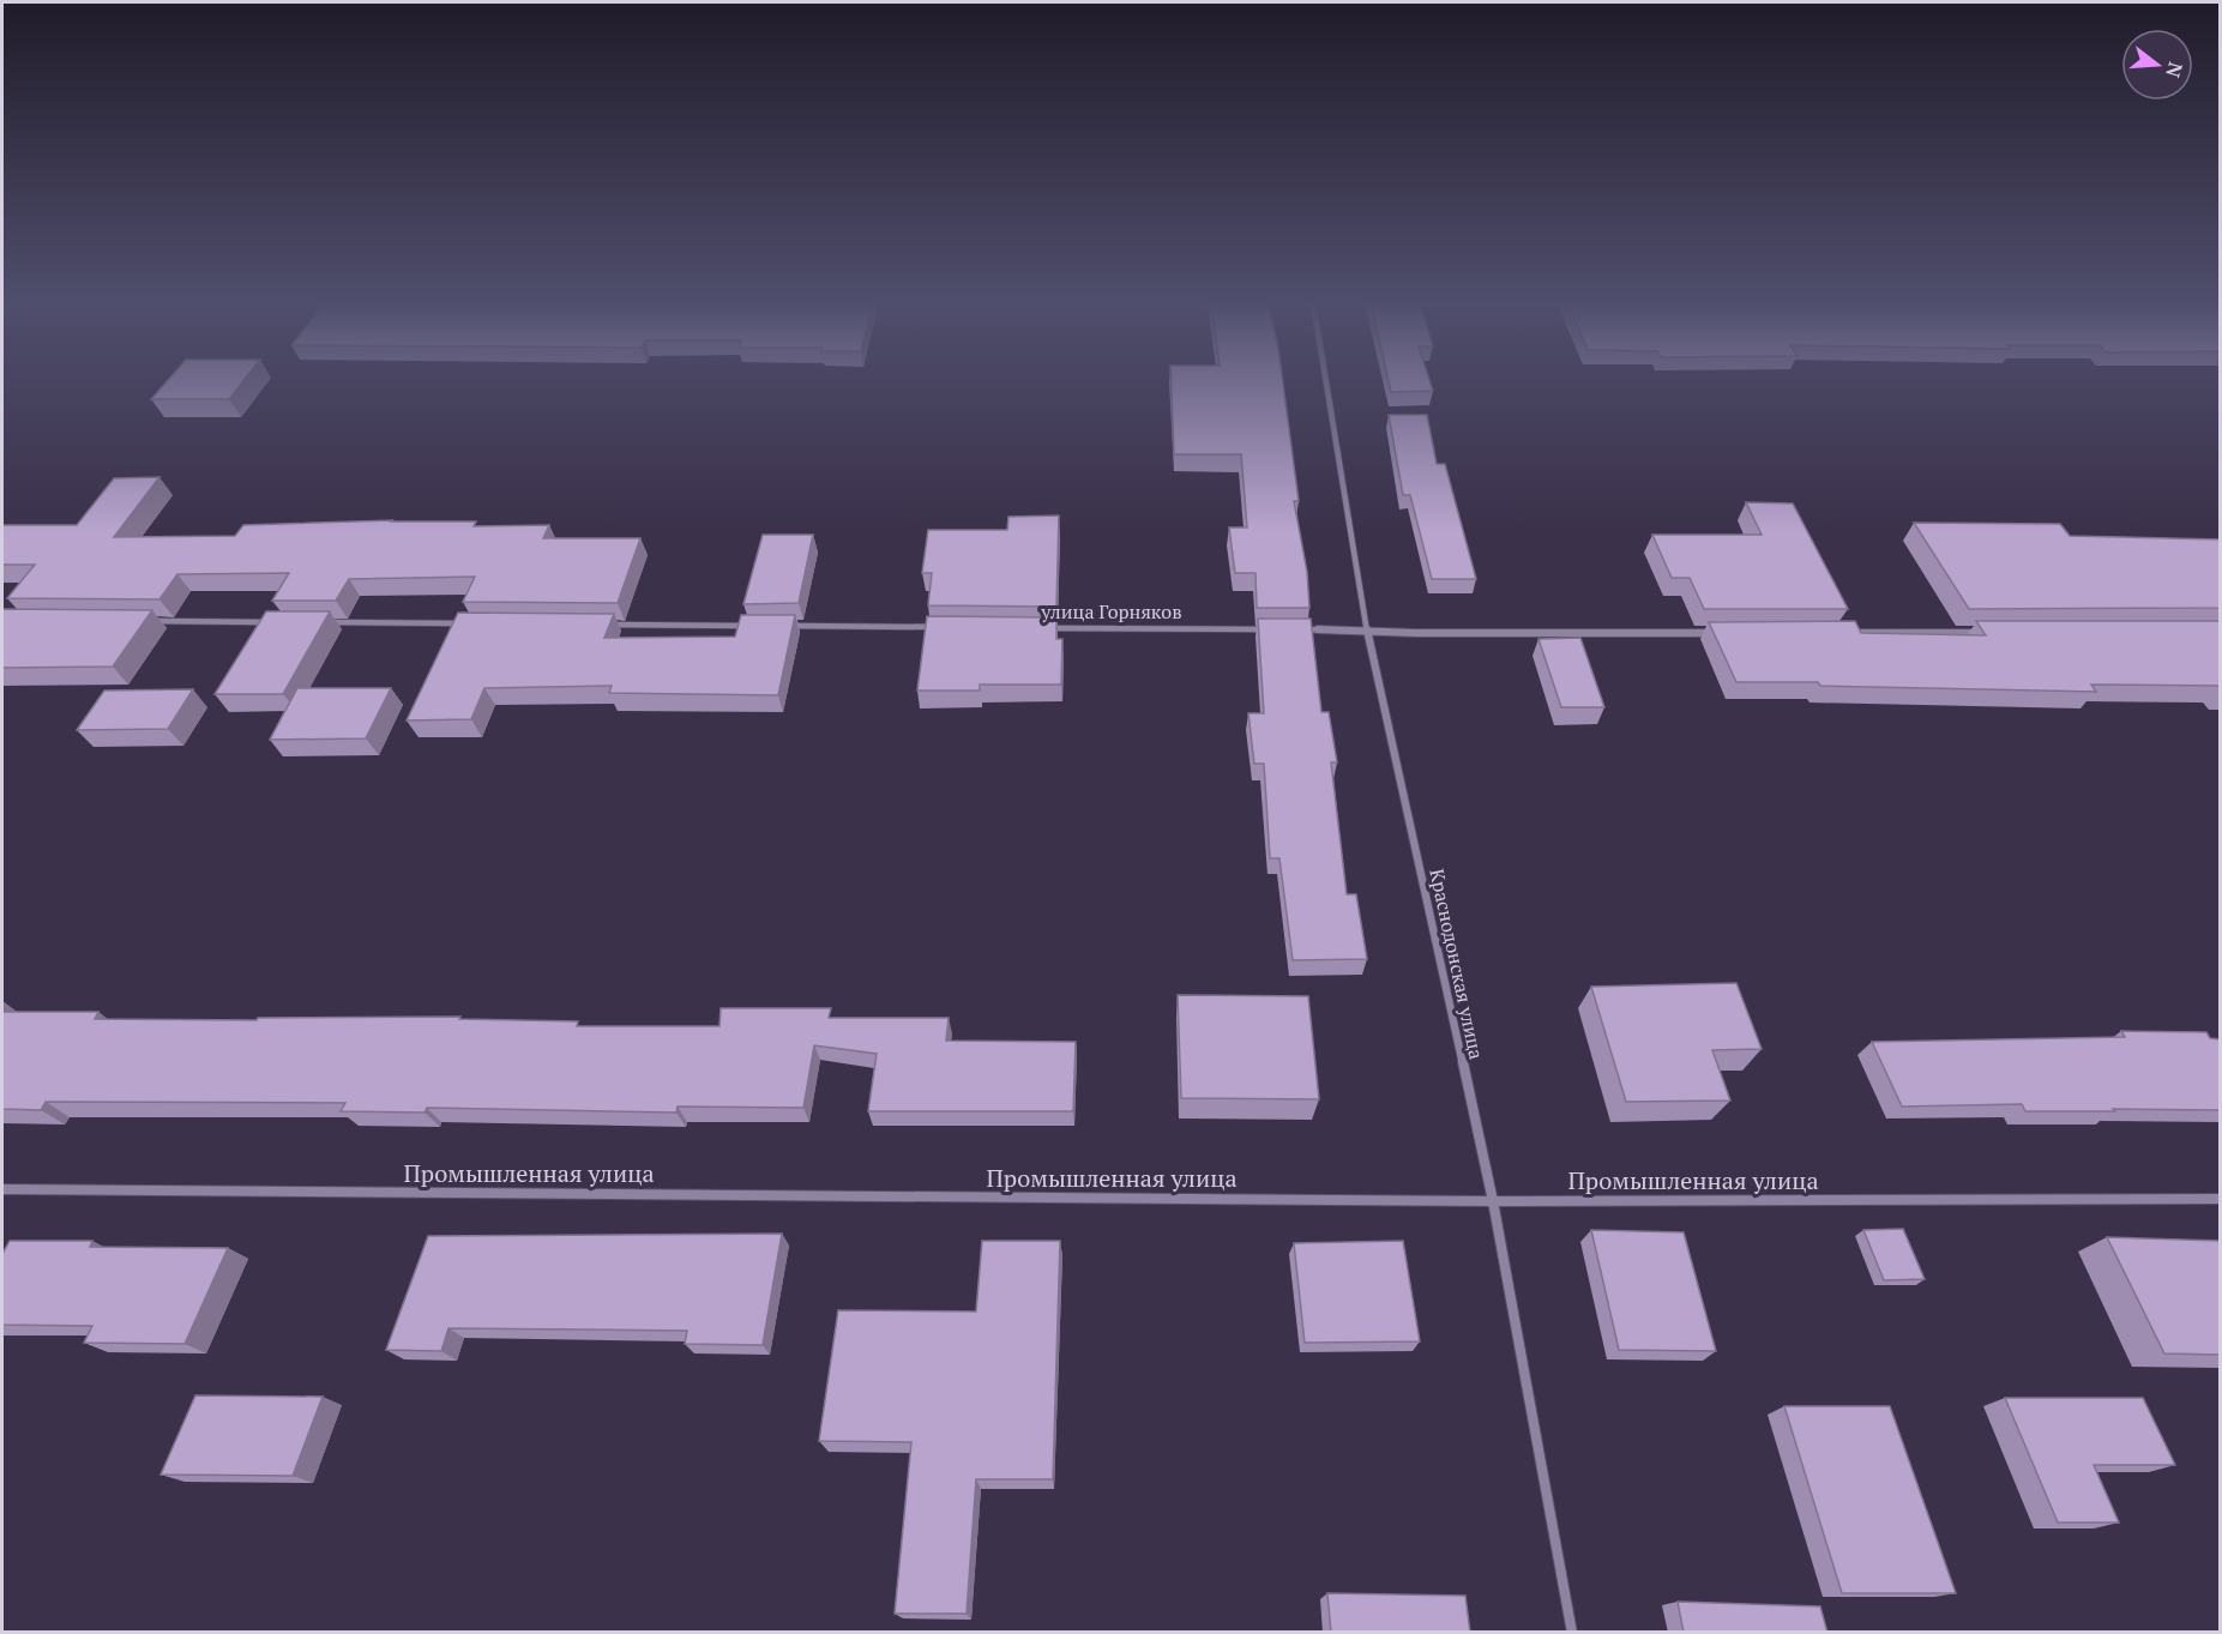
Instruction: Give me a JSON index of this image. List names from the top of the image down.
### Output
{
  "streets": {
    "street": ["улица Горняков", "Краснодонская улица", "Промышленная улица"]
  },
  "crossings": [
    ["Краснодонская улица", "Промышленная улица"]
  ],
  "north": "right"
}
